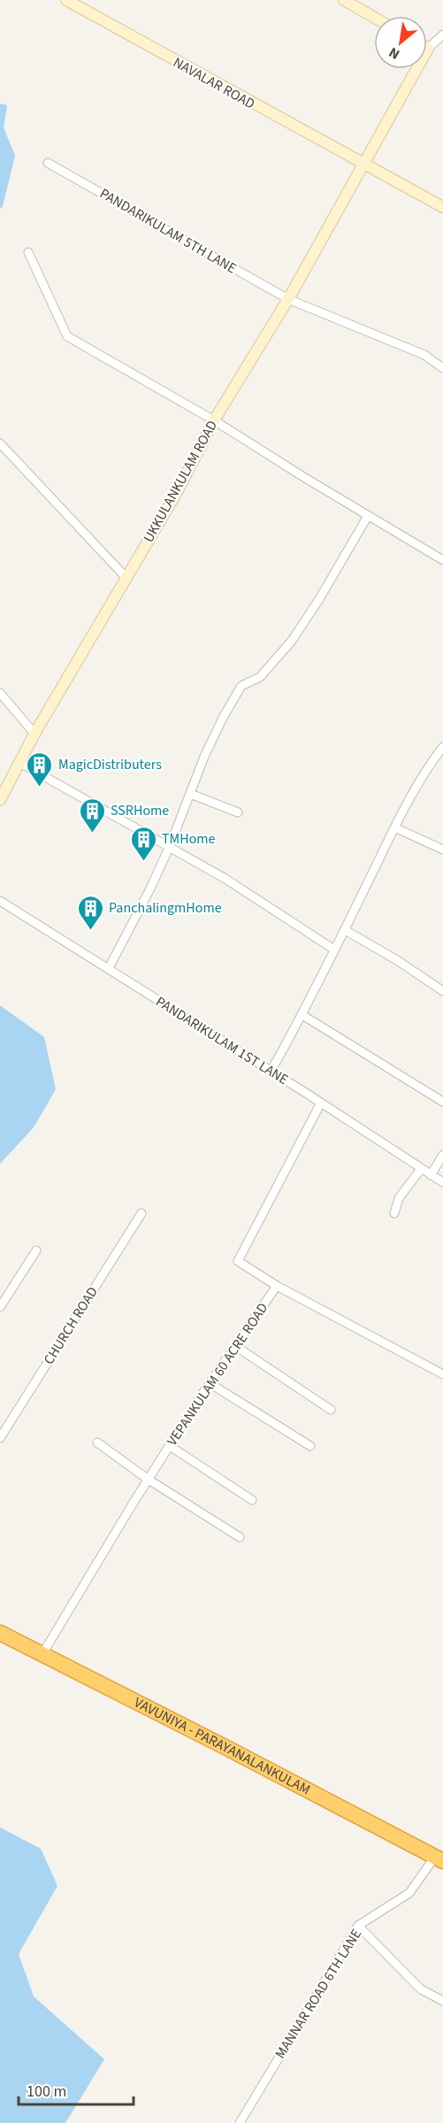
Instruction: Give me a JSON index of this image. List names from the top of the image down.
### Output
{
  "streets": {
    "highway": ["VAVUNIYA - PARAYANALANKULAM"],
    "street": [
      "NAVALAR ROAD",
      "PANDARIKULAM 5TH LANE",
      "UKKULANKULAM ROAD",
      "PANDARIKULAM 1ST LANE",
      "CHURCH ROAD",
      "VEPANKULAM 60 ACRE ROAD",
      "MANNAR ROAD 6TH LANE"
    ]
  },
  "crossings": [
    ["NAVALAR ROAD", "UKKULANKULAM ROAD"],
    ["PANDARIKULAM 5TH LANE", "UKKULANKULAM ROAD"],
    ["PANDARIKULAM 1ST LANE", "VEPANKULAM 60 ACRE ROAD"],
    ["VEPANKULAM 60 ACRE ROAD", "VAVUNIYA - PARAYANALANKULAM"],
    ["VAVUNIYA - PARAYANALANKULAM", "MANNAR ROAD 6TH LANE"]
  ],
  "places": {
    "building": [
      "MagicDistributers",
      "SSRHome",
      "TMHome",
      "PanchalingmHome"
    ]
  },
  "scale_bar": "100 m",
  "north": "bottom left"
}
